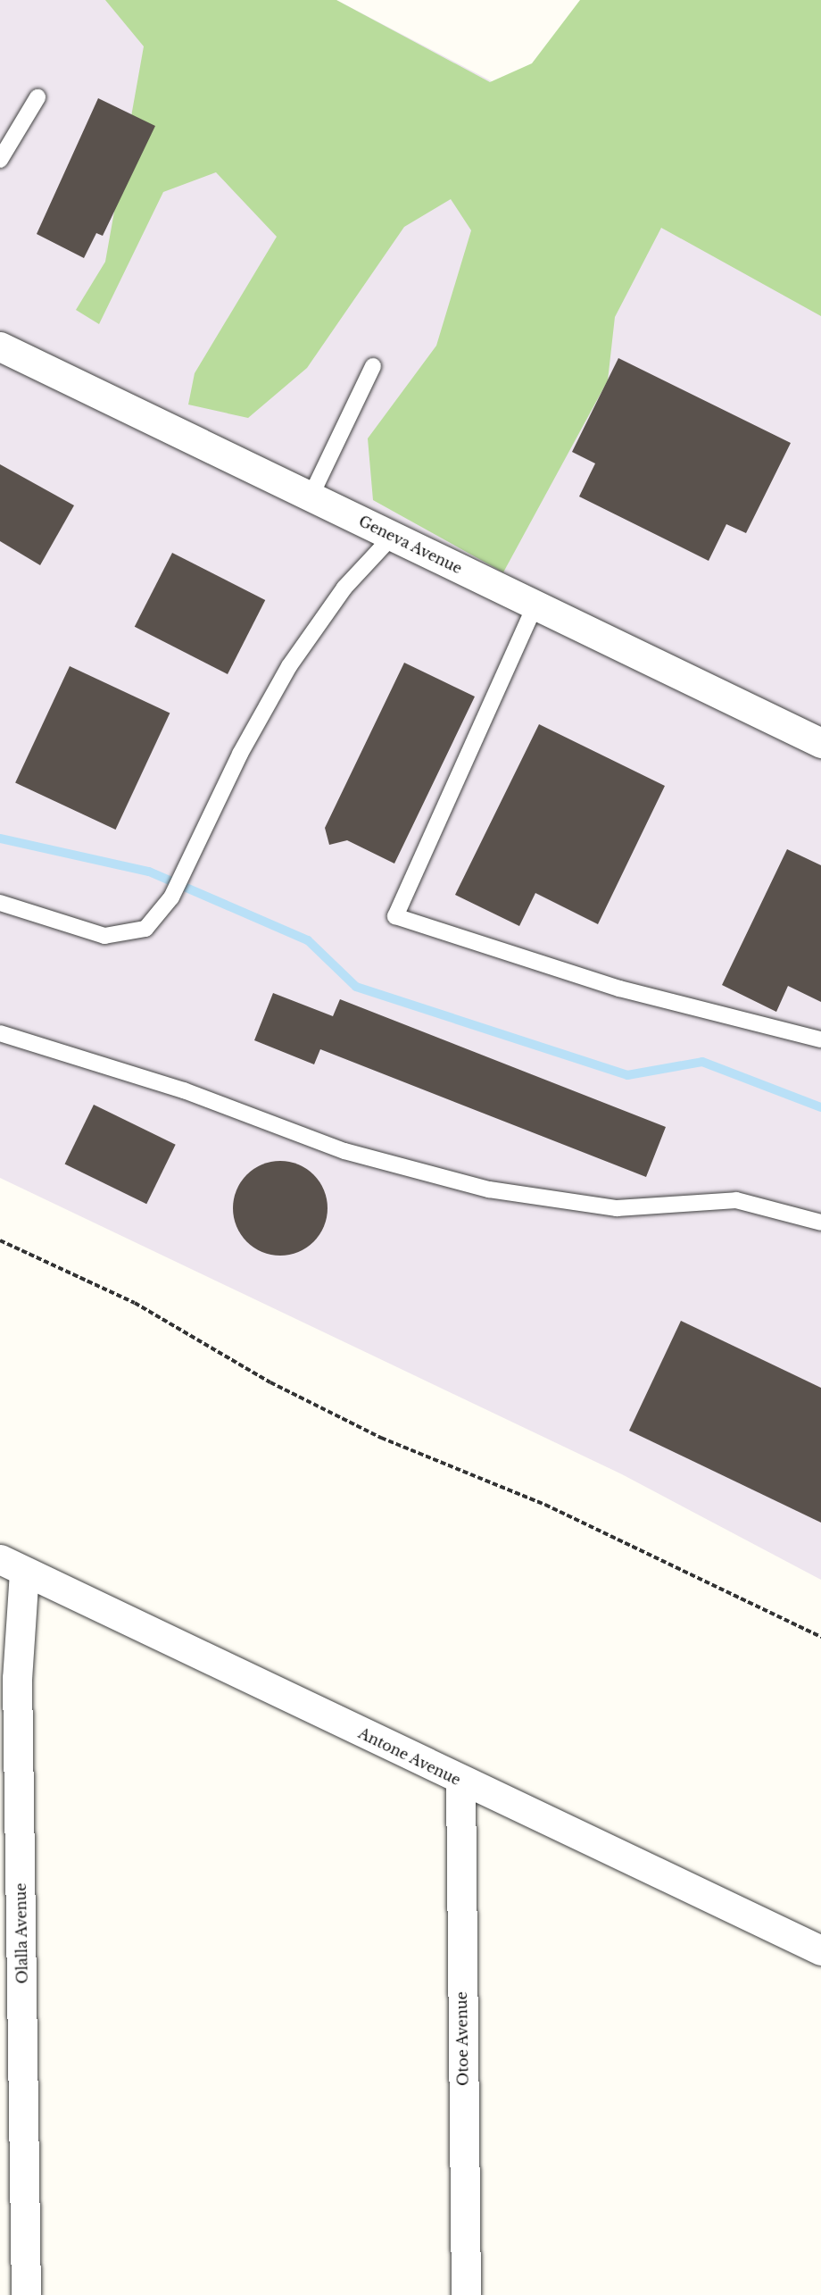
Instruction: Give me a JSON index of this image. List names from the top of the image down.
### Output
{
  "streets": {
    "street": [
      "Geneva Avenue",
      "Antone Avenue",
      "Olalla Avenue",
      "Otoe Avenue"
    ]
  },
  "crossings": [
    ["Antone Avenue", "Olalla Avenue"],
    ["Antone Avenue", "Otoe Avenue"]
  ]
}
